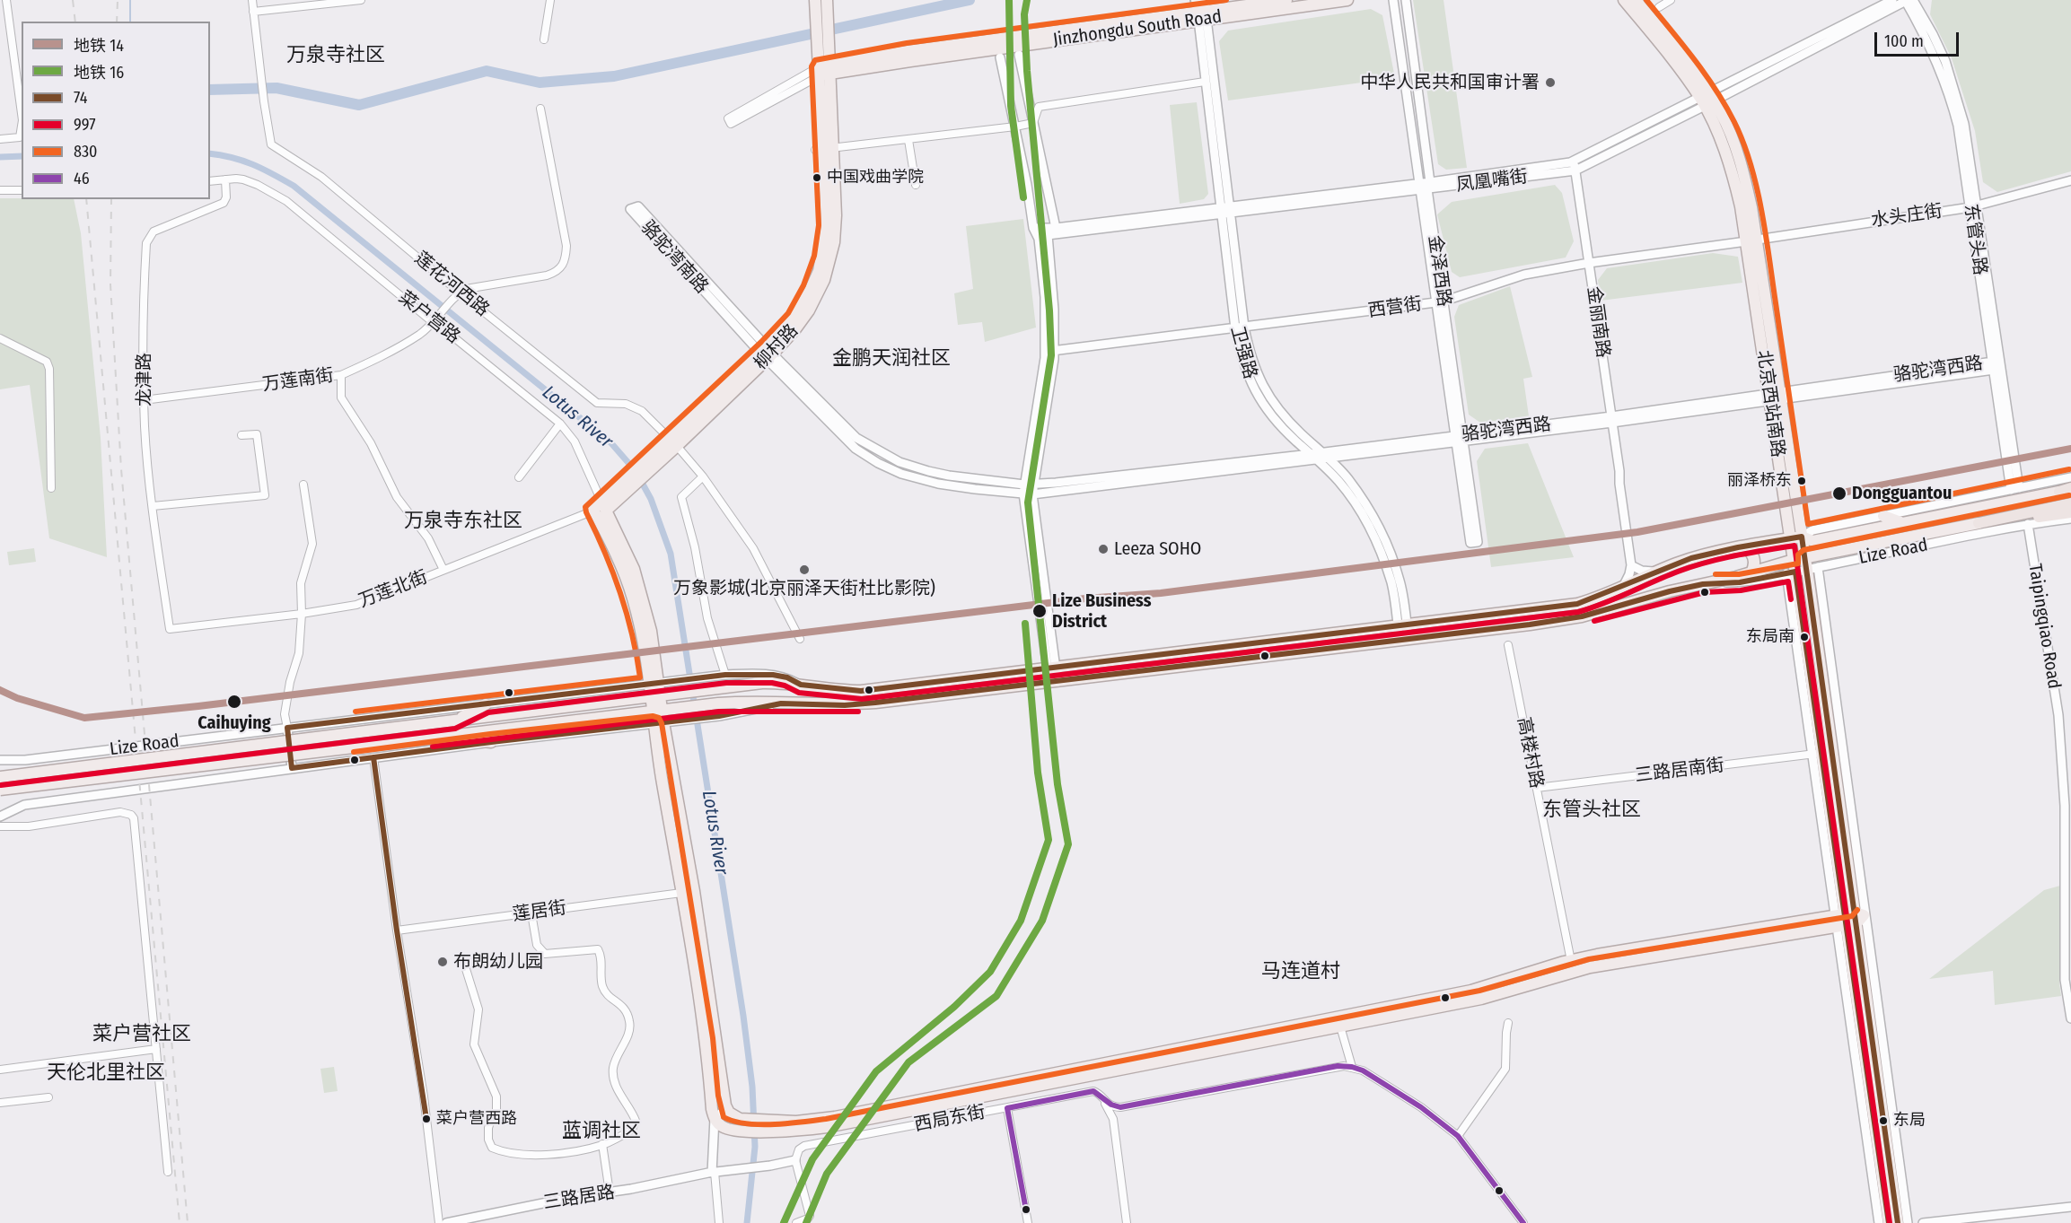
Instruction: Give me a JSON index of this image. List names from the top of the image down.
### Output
{
  "streets": {
    "highway": ["Lize Road"],
    "main road": ["Jinzhongdu South Road", "北京西站南路"],
    "street": [
      "凤凰嘴街",
      "水头庄街",
      "东管头路",
      "骆驼湾南路",
      "金泽西路",
      "莲花河西路",
      "西营街",
      "菜户营路",
      "金丽南路",
      "卫强路",
      "骆驼湾西路",
      "龙津路",
      "万莲南街",
      "万莲北街",
      "Taipingqiao Road",
      "高楼村路",
      "三路居南街",
      "莲居街",
      "西局东街",
      "三路居路"
    ]
  },
  "crossings": [
    ["Jinzhongdu South Road", "卫强路"],
    ["凤凰嘴街", "东管头路"],
    ["凤凰嘴街", "金泽西路"],
    ["凤凰嘴街", "金丽南路"],
    ["凤凰嘴街", "卫强路"],
    ["凤凰嘴街", "北京西站南路"],
    ["水头庄街", "东管头路"],
    ["水头庄街", "西营街"],
    ["水头庄街", "北京西站南路"],
    ["东管头路", "骆驼湾西路"],
    ["东管头路", "Lize Road"],
    ["骆驼湾南路", "骆驼湾西路"],
    ["金泽西路", "西营街"],
    ["金泽西路", "骆驼湾西路"],
    ["莲花河西路", "万莲南街"],
    ["西营街", "金丽南路"],
    ["西营街", "卫强路"],
    ["西营街", "北京西站南路"],
    ["菜户营路", "龙津路"],
    ["菜户营路", "万莲南街"],
    ["菜户营路", "万莲北街"],
    ["金丽南路", "骆驼湾西路"],
    ["卫强路", "骆驼湾西路"],
    ["卫强路", "Lize Road"],
    ["骆驼湾西路", "北京西站南路"],
    ["龙津路", "万莲南街"],
    ["龙津路", "万莲北街"],
    ["北京西站南路", "Lize Road"],
    ["Lize Road", "Taipingqiao Road"],
    ["高楼村路", "三路居南街"],
    ["西局东街", "三路居路"]
  ],
  "districts": [
    "万泉寺社区",
    "金鹏天润社区",
    "万泉寺东社区",
    "东管头社区",
    "马连道村",
    "菜户营社区",
    "天伦北里社区",
    "蓝调社区"
  ],
  "water": ["Lotus River"],
  "places": [
    "中华人民共和国审计署",
    "中国戏曲学院",
    "丽泽桥东",
    "Dongguantou",
    "Leeza SOHO",
    "万象影城(北京丽泽天街杜比影院)",
    "Lize Business District",
    "东局南",
    "Caihuying",
    "布朗幼儿园",
    "菜户营西路",
    "东局"
  ],
  "lines": [
    "metro line 16",
    "transit line 830",
    "metro line 14",
    "transit line 74",
    "transit line 997",
    "transit line 46"
  ],
  "legend": [
    "地铁 14",
    "地铁 16",
    "74",
    "997",
    "830",
    "46"
  ],
  "scale_bar": "100 m"
}
